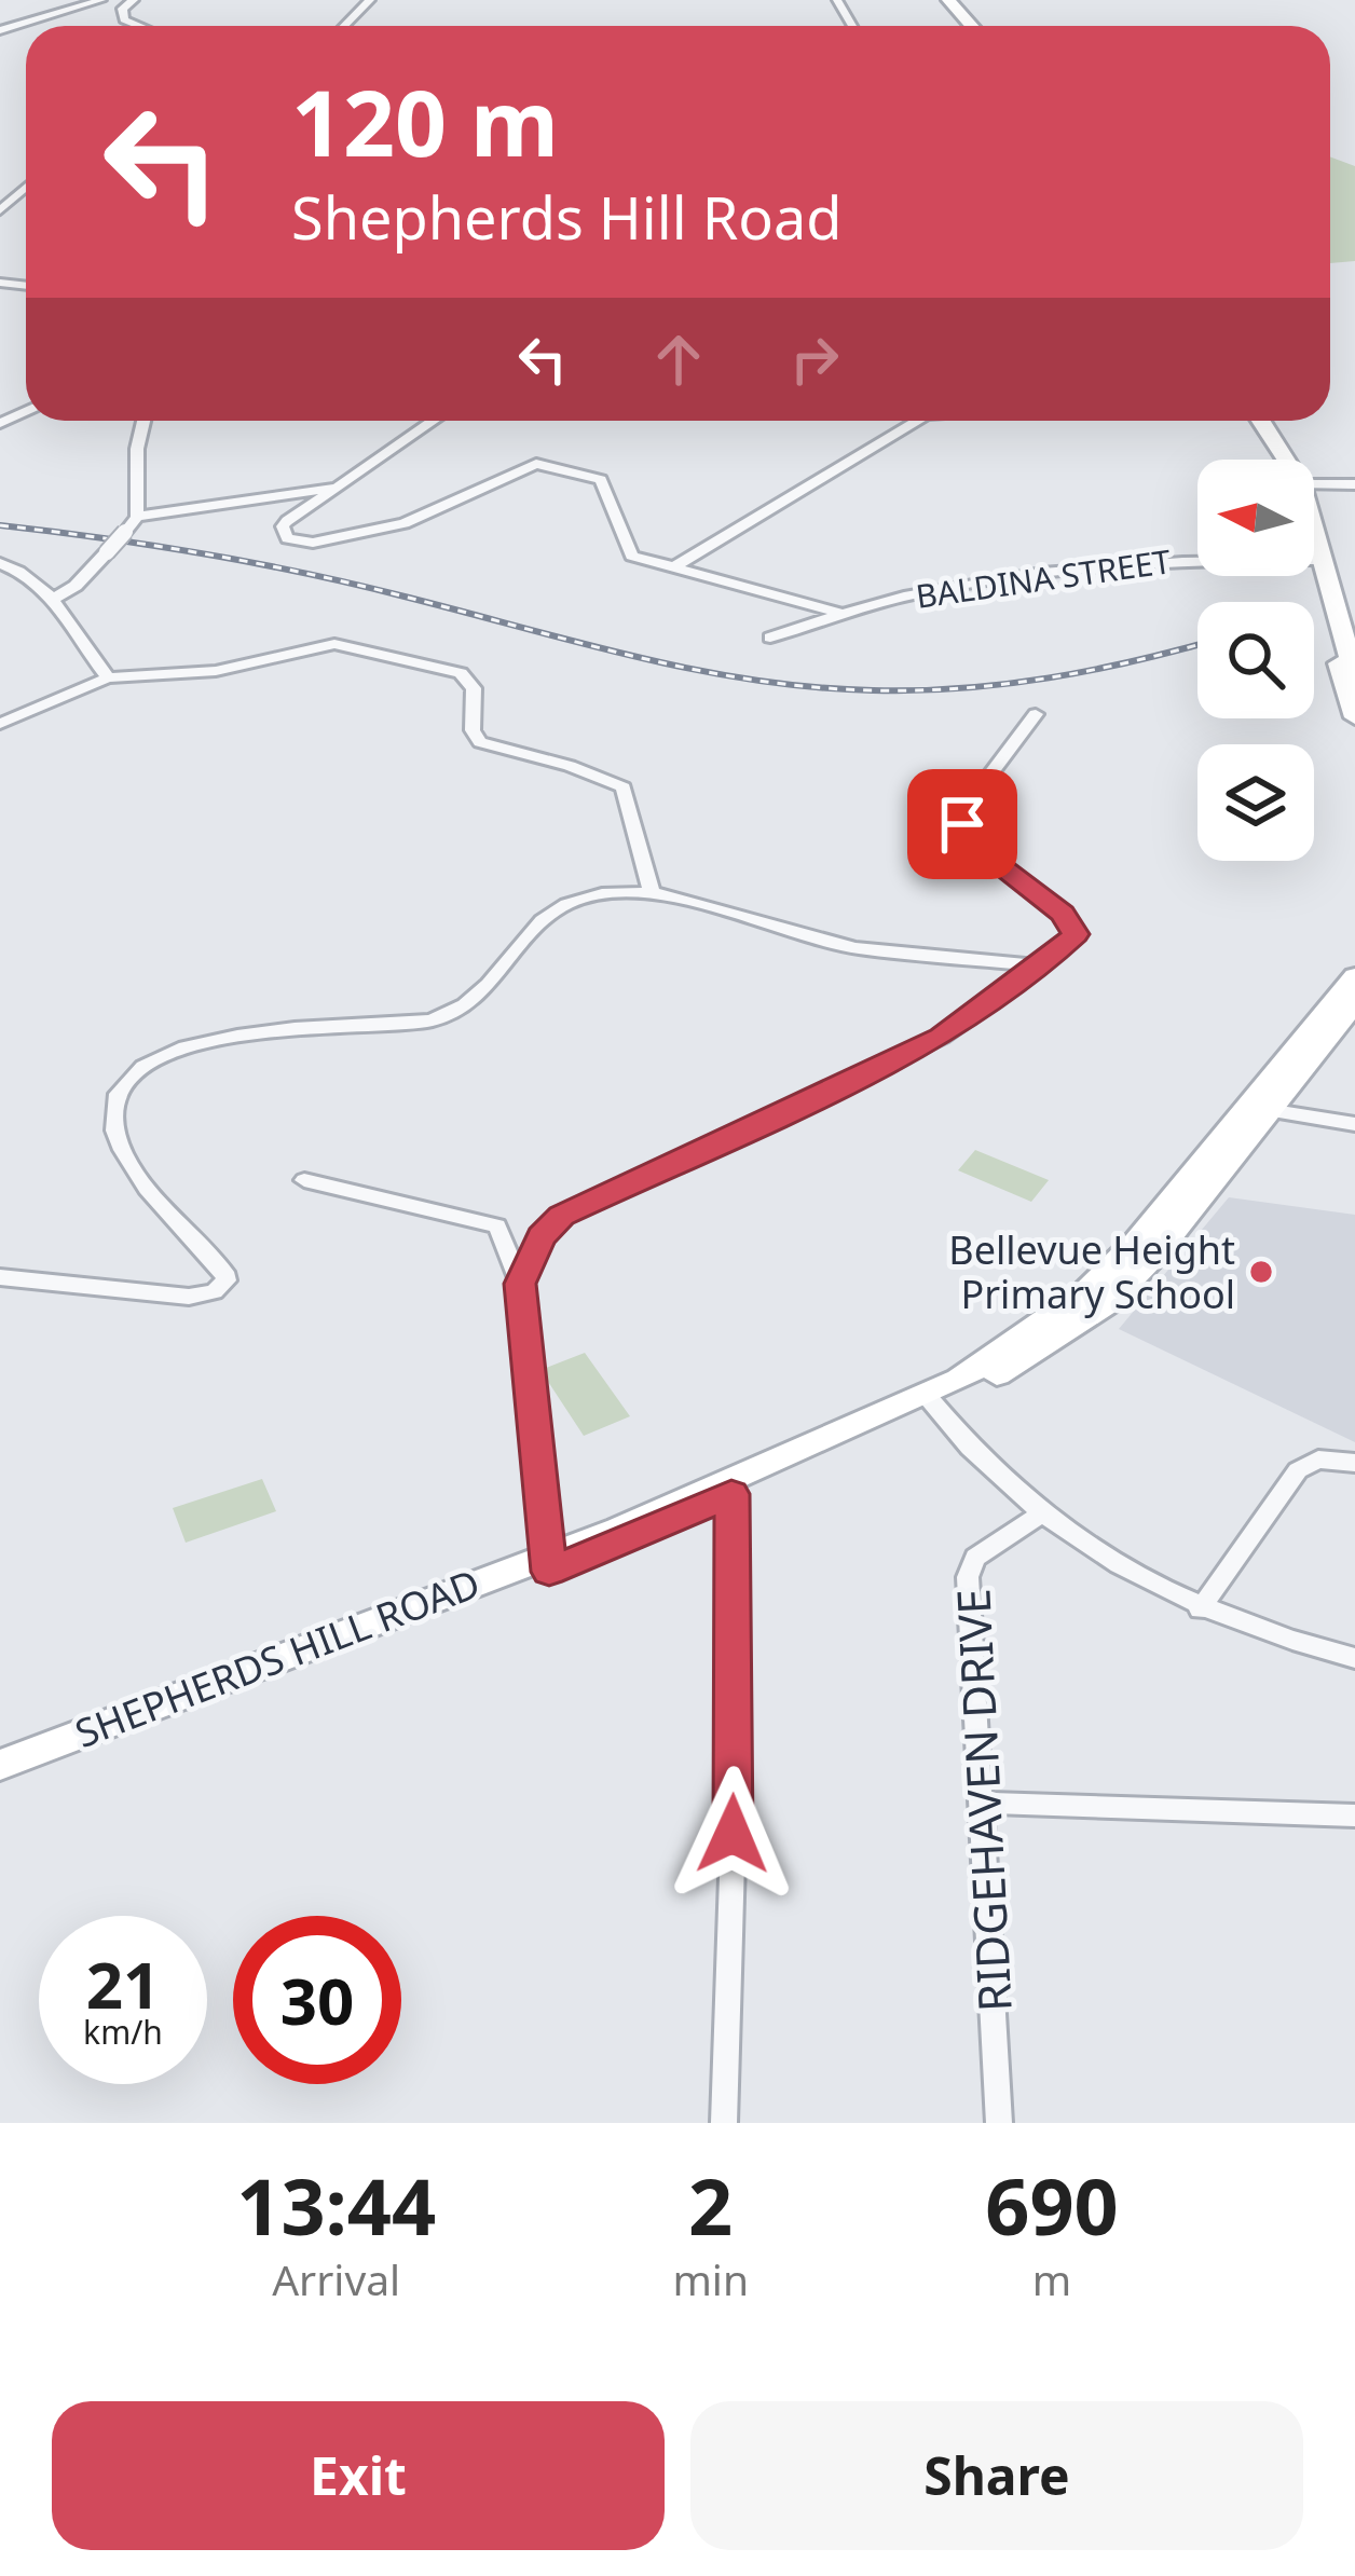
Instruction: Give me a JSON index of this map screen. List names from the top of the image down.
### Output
{
  "streets": {
    "main road": ["SHEPHERDS HILL ROAD"],
    "street": ["BALDINA STREET", "RIDGEHAVEN DRIVE"]
  },
  "places": ["Bellevue Height Primary School"],
  "north": "left",
  "page": {
    "turn": ["120 m", "Shepherds Hill Road"],
    "speed": "21 km/h",
    "limit": "30",
    "eta": [
      "13:44",
      "Arrival",
      "2",
      "min",
      "690",
      "m"
    ],
    "buttons": ["Exit", "Share"]
  }
}
